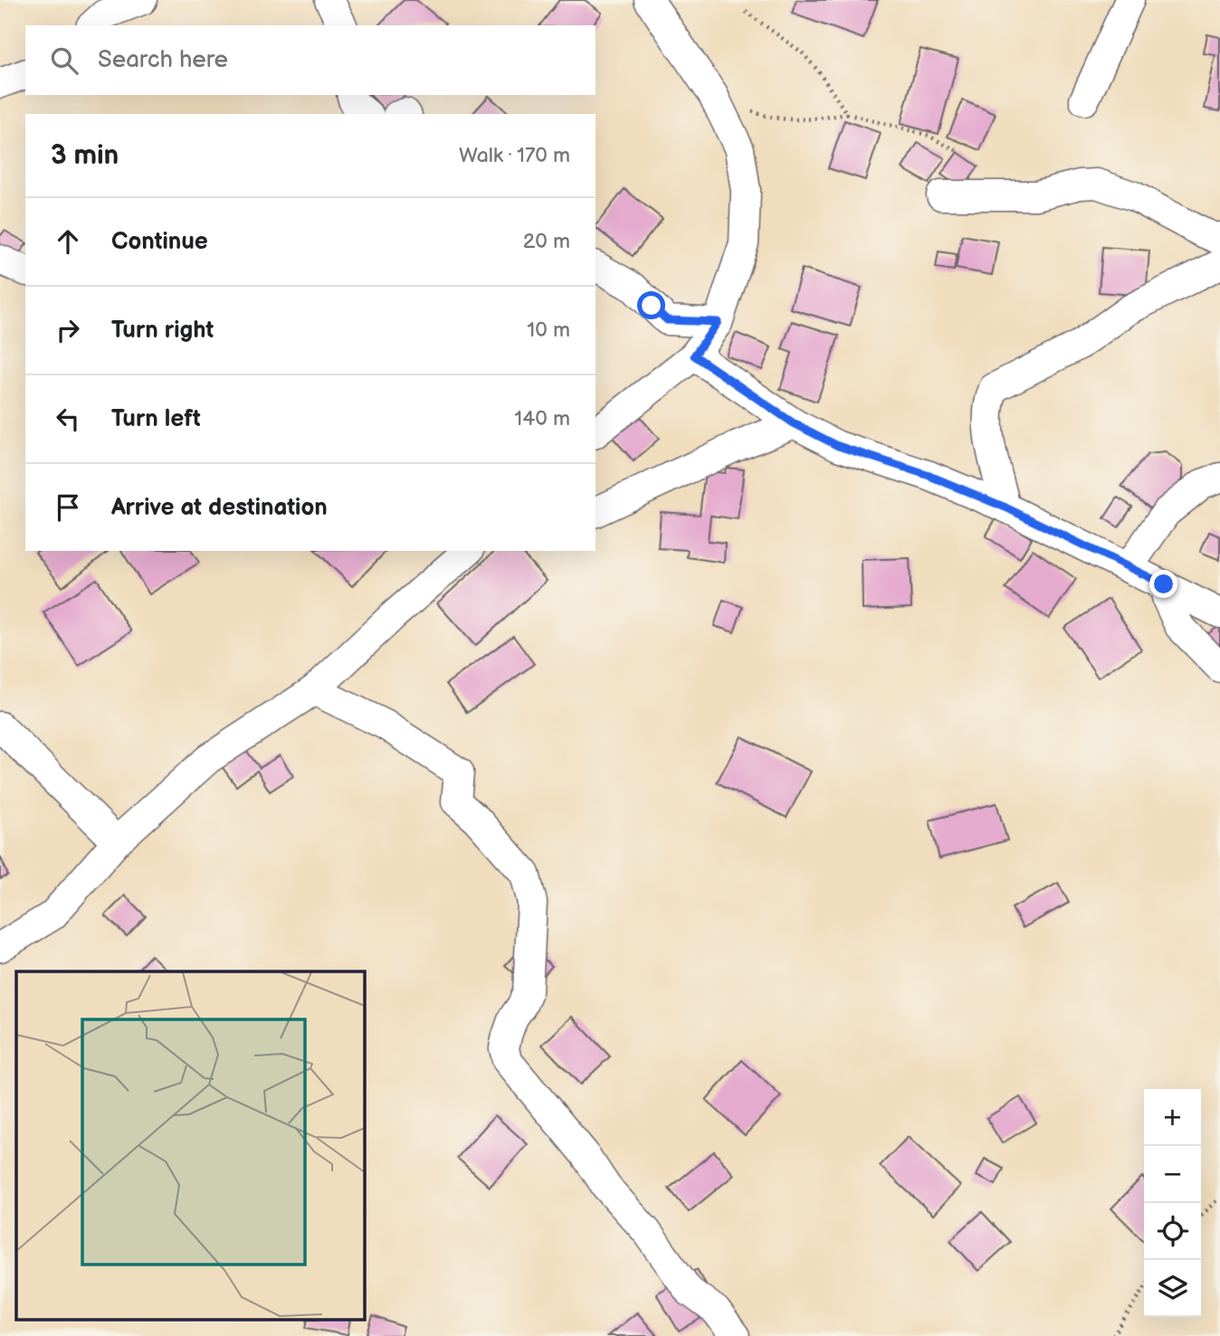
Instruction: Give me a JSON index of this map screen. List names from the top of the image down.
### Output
{
  "page": {
    "search": "Search here",
    "heading": ["3 min", "Walk · 170 m"],
    "list": [
      ["Continue", "20 m"],
      ["Turn right", "10 m"],
      ["Turn left", "140 m"],
      "Arrive at destination"
    ],
    "map_buttons": ["+", "−"]
  }
}
